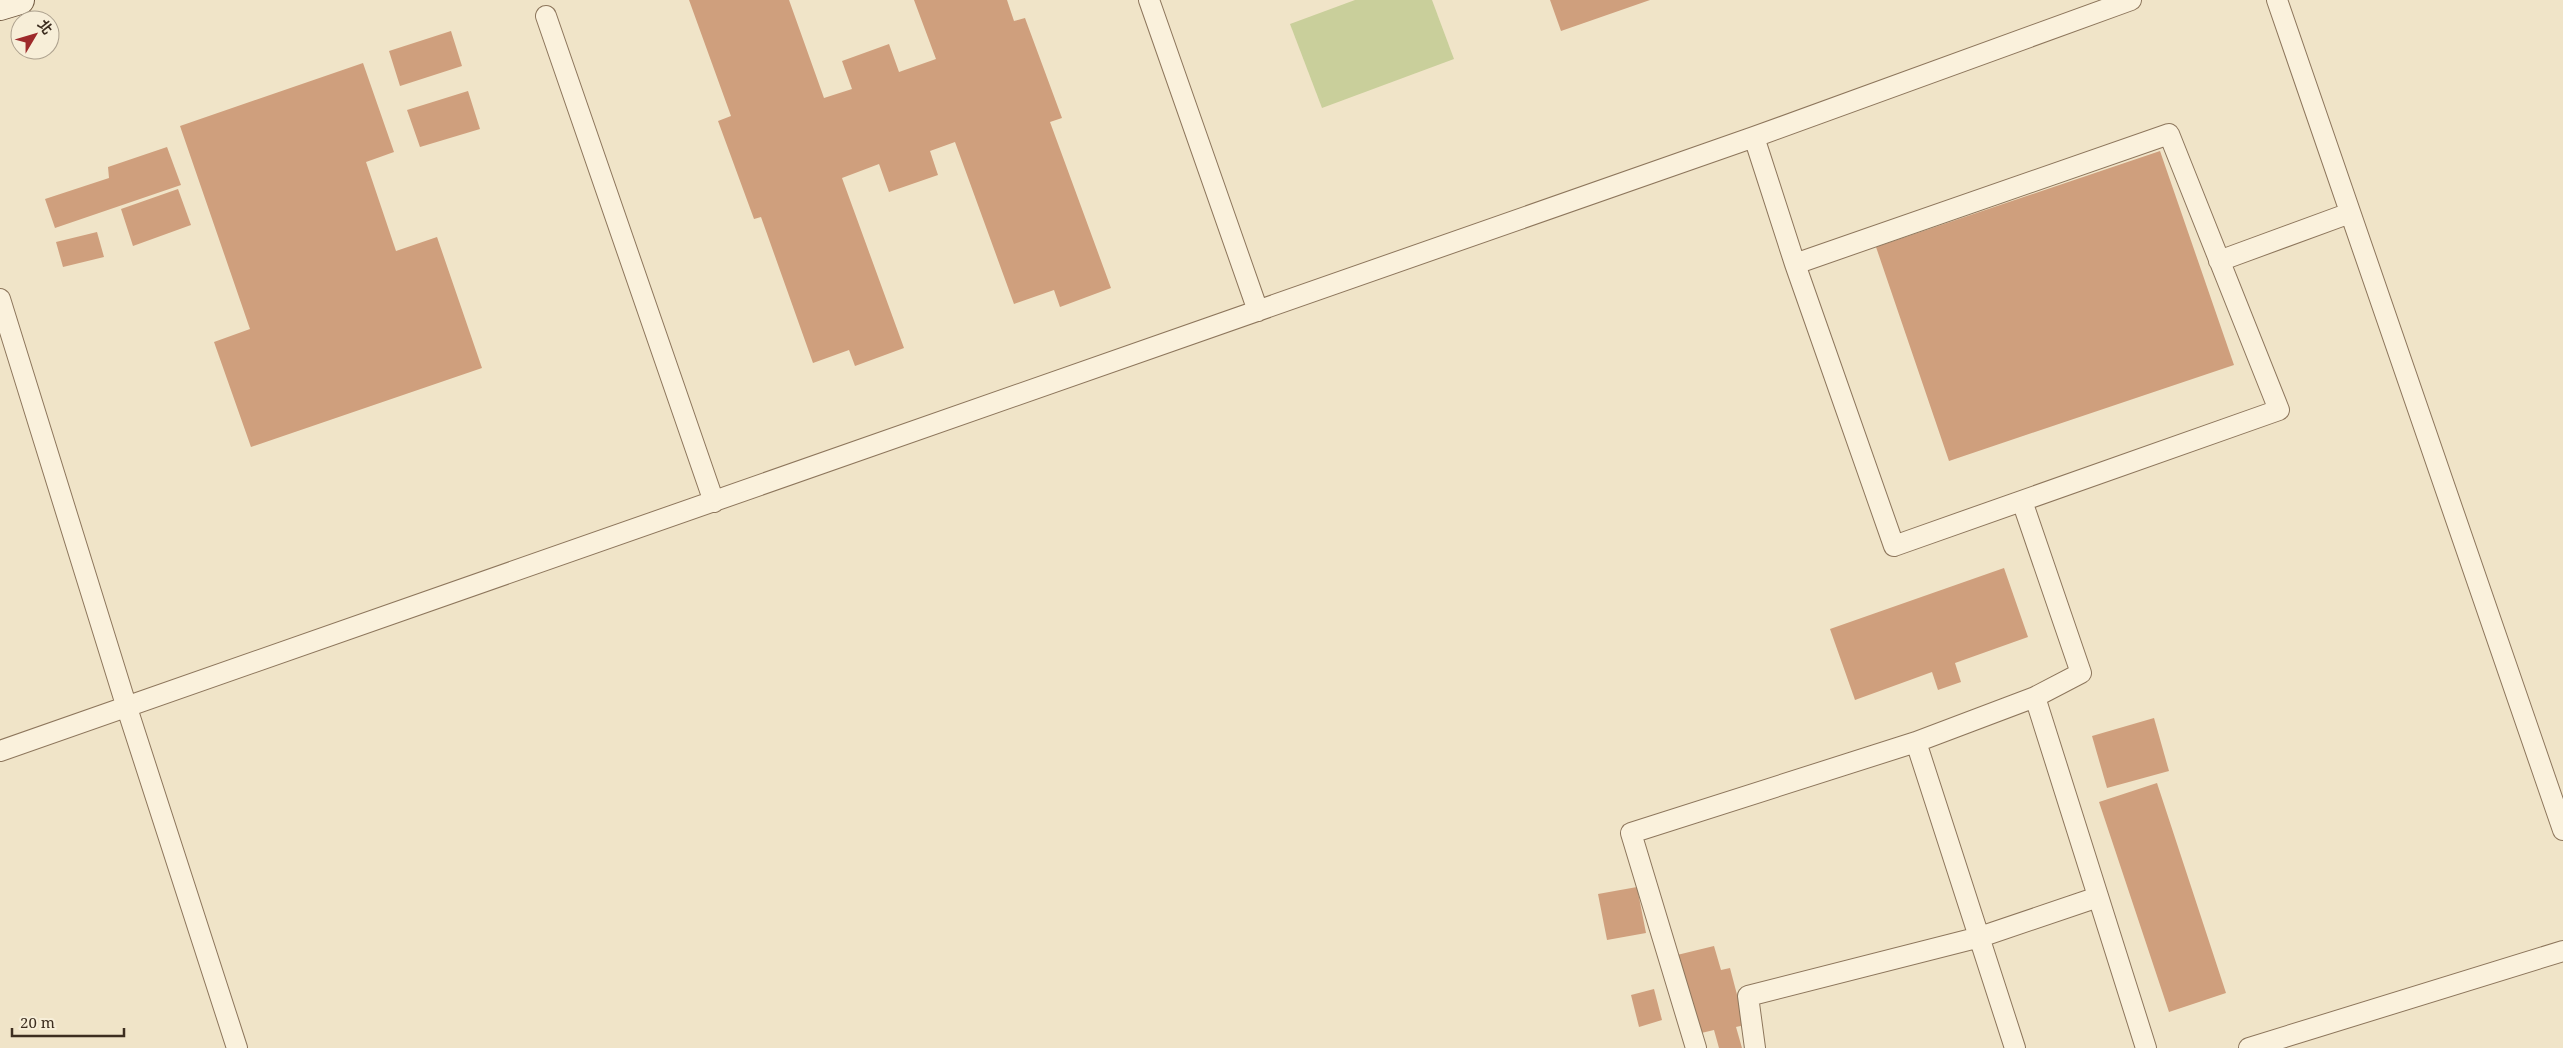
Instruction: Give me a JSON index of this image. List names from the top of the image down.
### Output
{
  "scale_bar": "20 m",
  "north": "top right"
}
